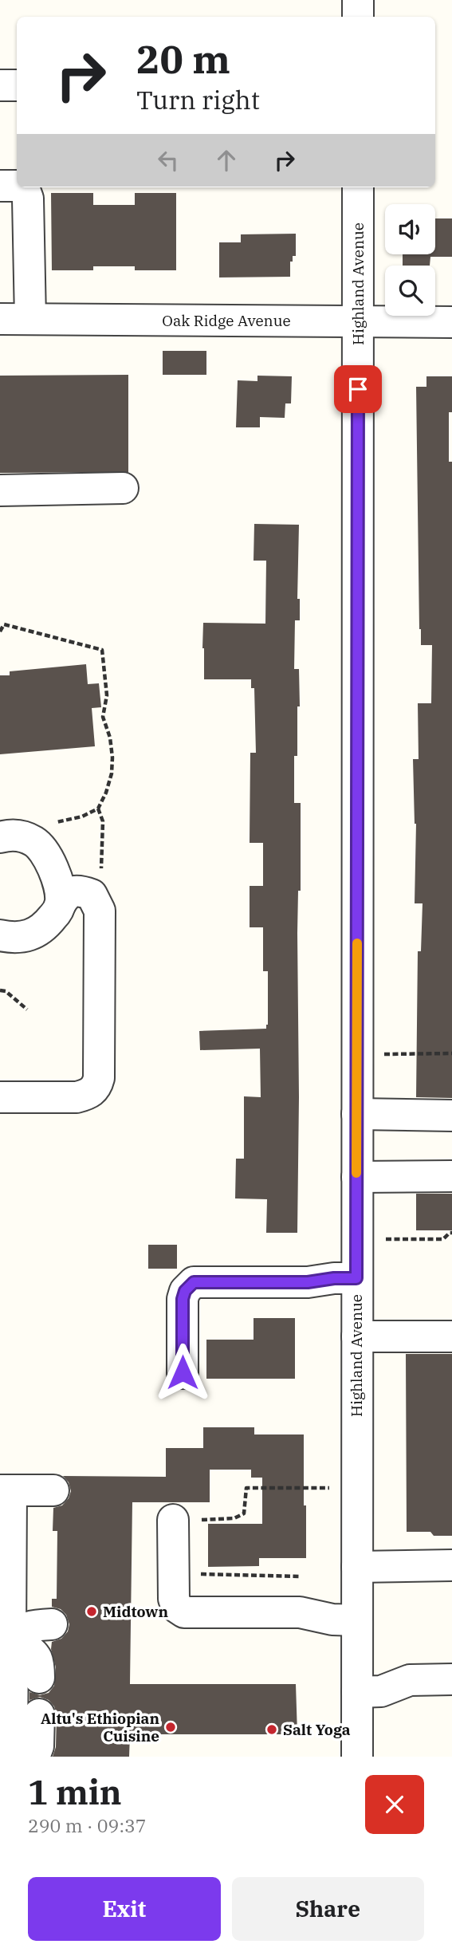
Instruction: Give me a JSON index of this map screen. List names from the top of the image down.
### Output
{
  "streets": {
    "street": ["Highland Avenue", "Oak Ridge Avenue"]
  },
  "crossings": [
    ["Highland Avenue", "Oak Ridge Avenue"]
  ],
  "places": ["Midtown", "Altu's Ethiopian Cuisine", "Salt Yoga"],
  "page": {
    "turn": ["20 m", "Turn right"],
    "heading": ["1 min", "290 m · 09:37"],
    "buttons": ["Exit", "Share"]
  }
}
